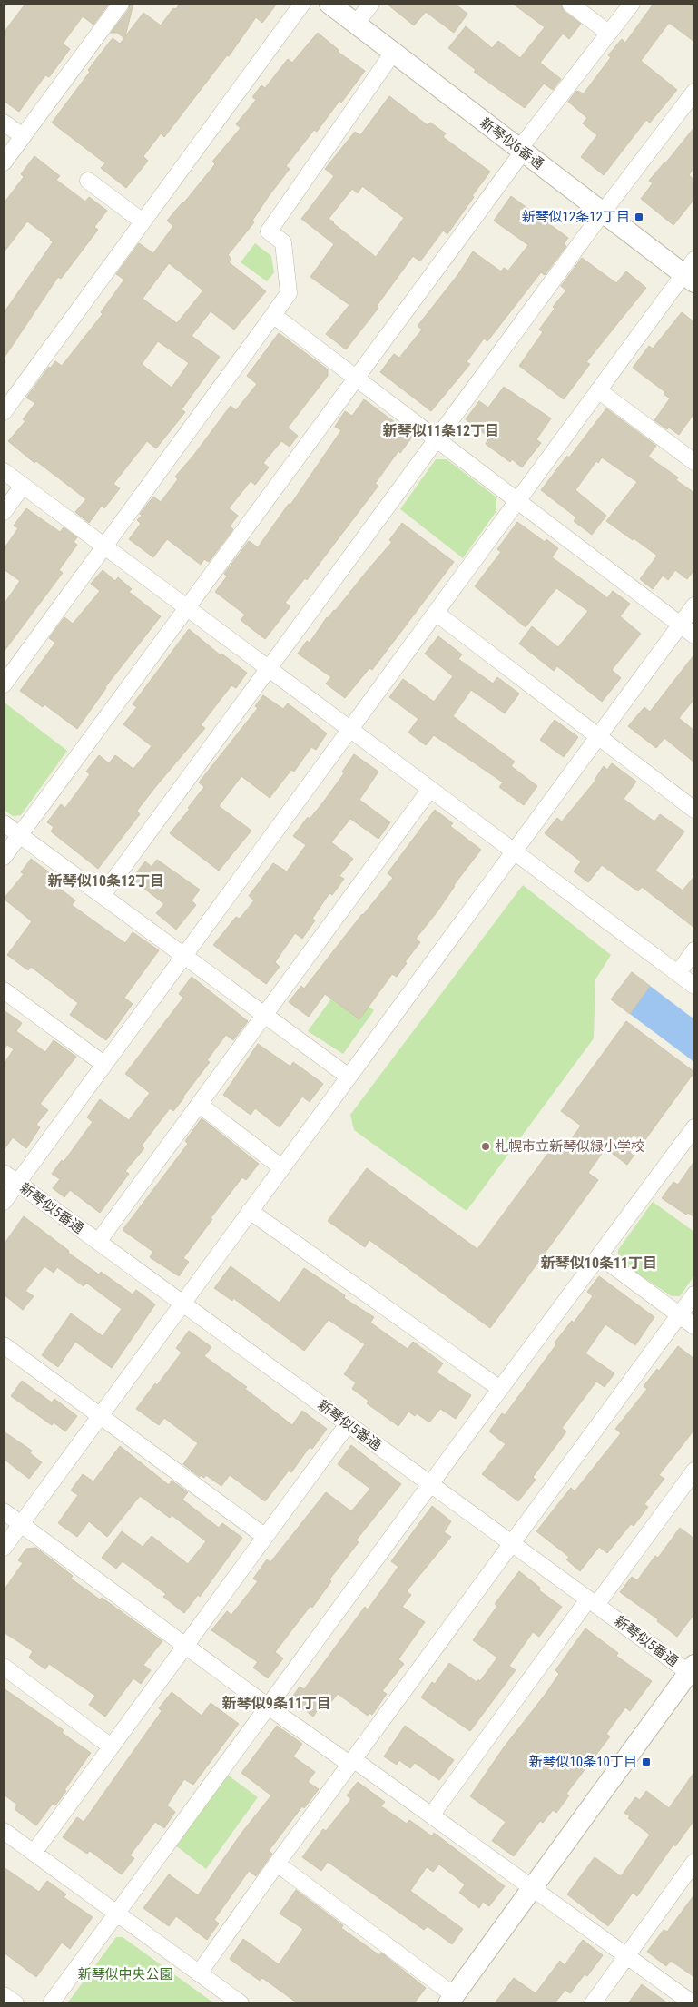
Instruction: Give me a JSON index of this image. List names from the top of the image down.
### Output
{
  "streets": {
    "street": ["新琴似6番通", "新琴似5番通"]
  },
  "districts": [
    "新琴似11条12丁目",
    "新琴似10条12丁目",
    "新琴似10条11丁目",
    "新琴似9条11丁目"
  ],
  "parks": ["新琴似中央公園"],
  "places": {
    "transit": ["新琴似12条12丁目", "新琴似10条10丁目"],
    "other": ["札幌市立新琴似緑小学校"]
  }
}
